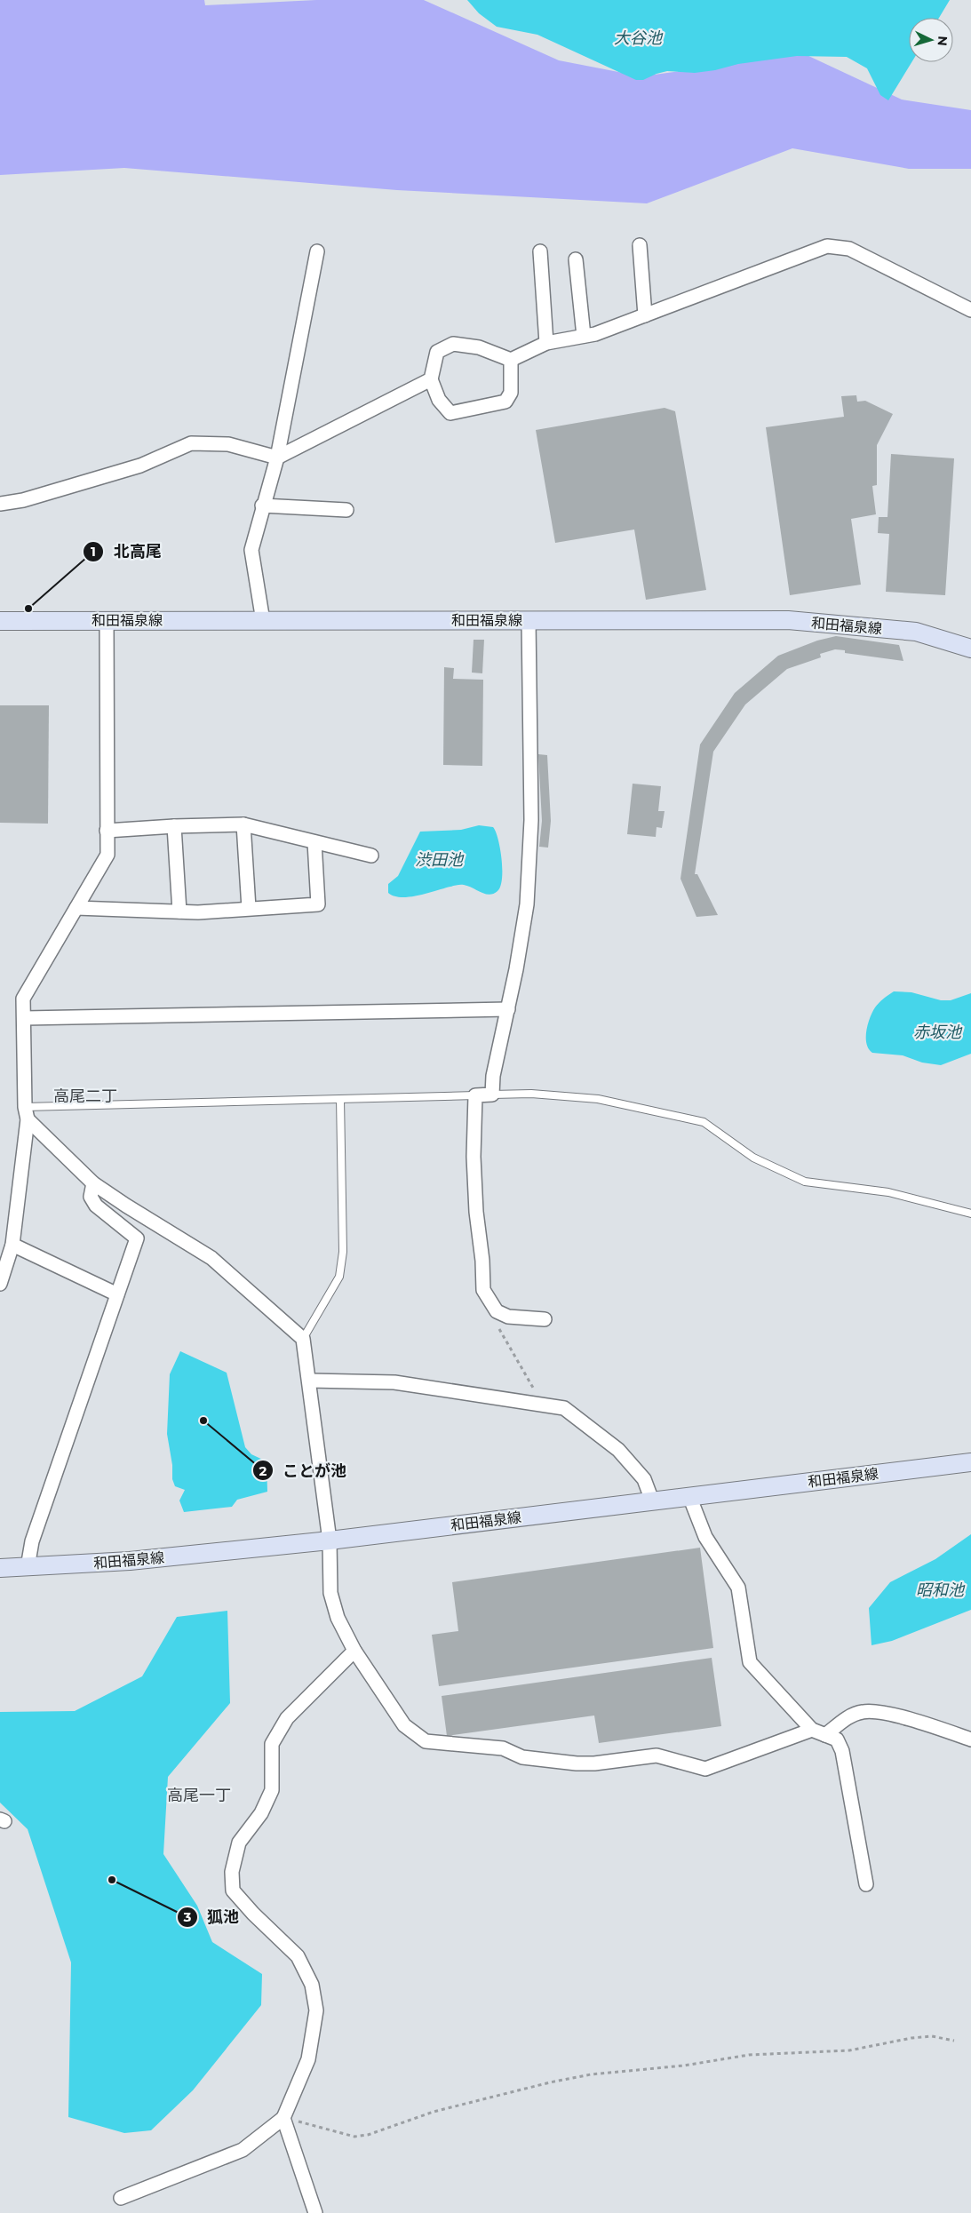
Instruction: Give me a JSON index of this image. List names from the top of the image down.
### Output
{
  "streets": {
    "main road": ["和田福泉線"]
  },
  "districts": ["高尾二丁", "高尾一丁"],
  "water": [
    "大谷池",
    "渋田池",
    "赤坂池",
    "昭和池"
  ],
  "places": ["北高尾", "ことが池", "狐池"],
  "north": "right"
}
